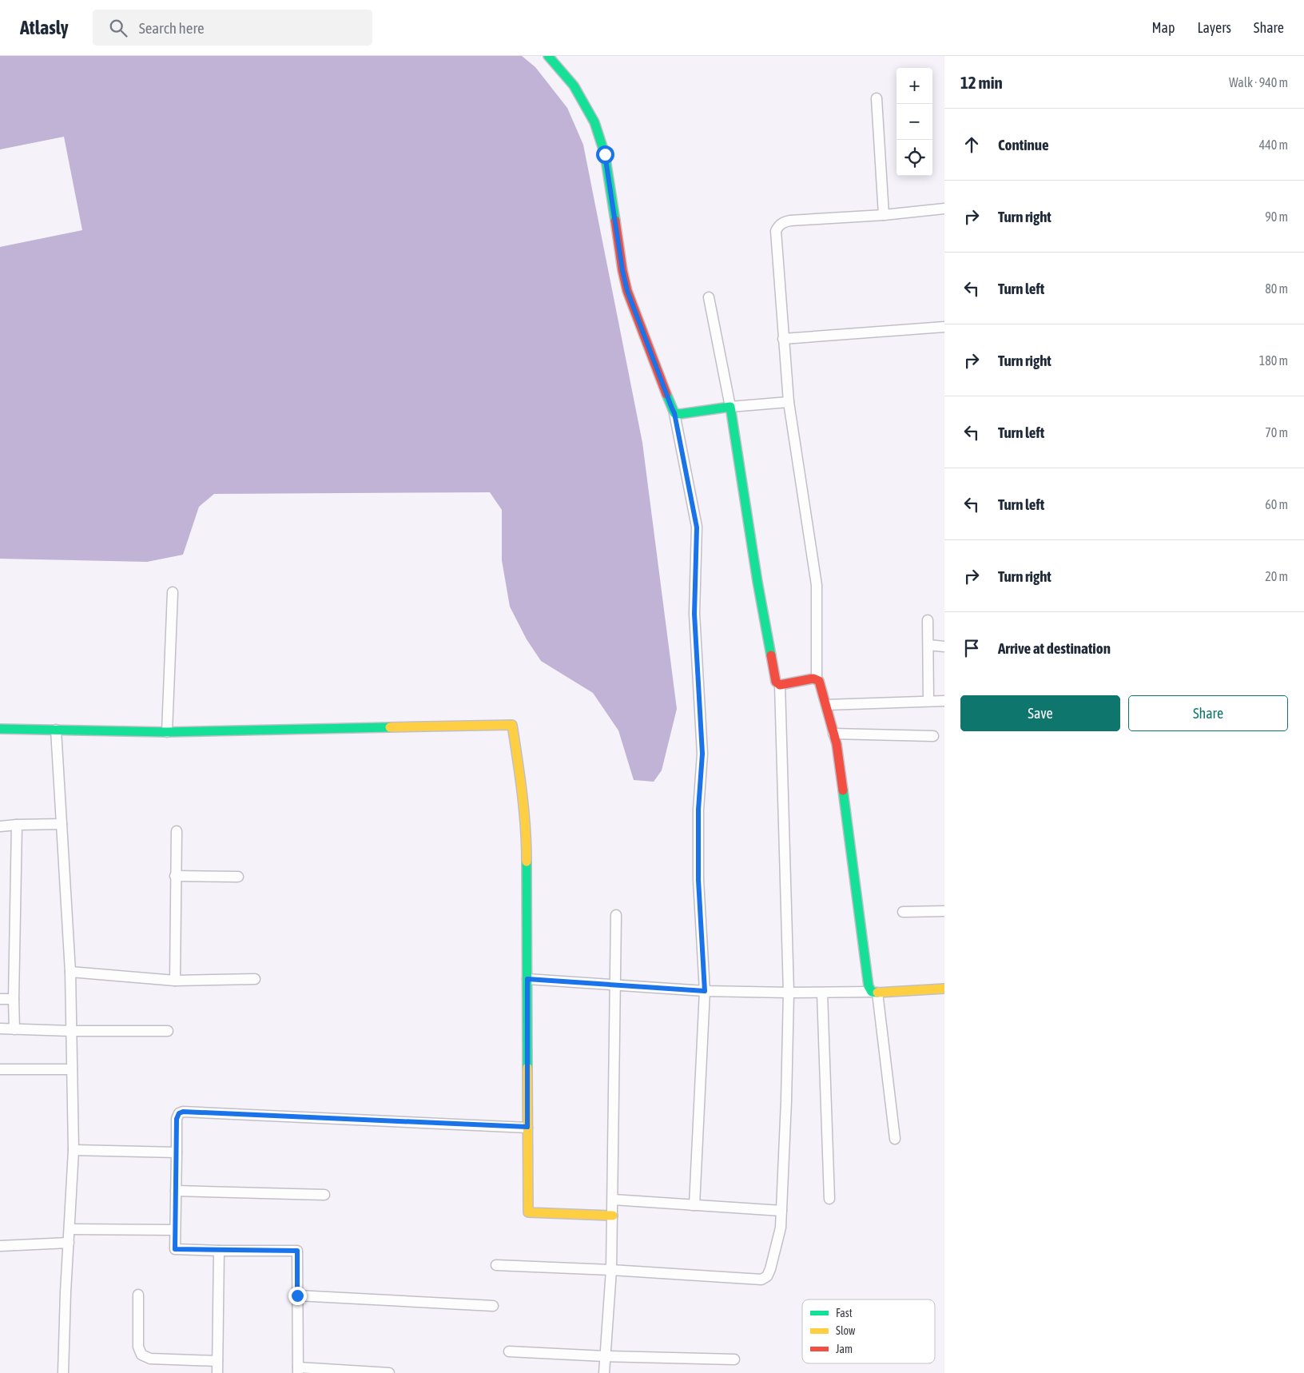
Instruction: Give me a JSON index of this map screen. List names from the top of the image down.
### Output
{
  "legend": ["Fast", "Slow", "Jam"],
  "page": {
    "header": "Atlasly",
    "search": "Search here",
    "nav": ["Map", "Layers", "Share"],
    "heading": ["12 min", "Walk · 940 m"],
    "map_buttons": ["+", "−"],
    "list": [
      ["Continue", "440 m"],
      ["Turn right", "90 m"],
      ["Turn left", "80 m"],
      ["Turn right", "180 m"],
      ["Turn left", "70 m"],
      ["Turn left", "60 m"],
      ["Turn right", "20 m"],
      "Arrive at destination"
    ],
    "buttons": ["Save", "Share"]
  }
}
